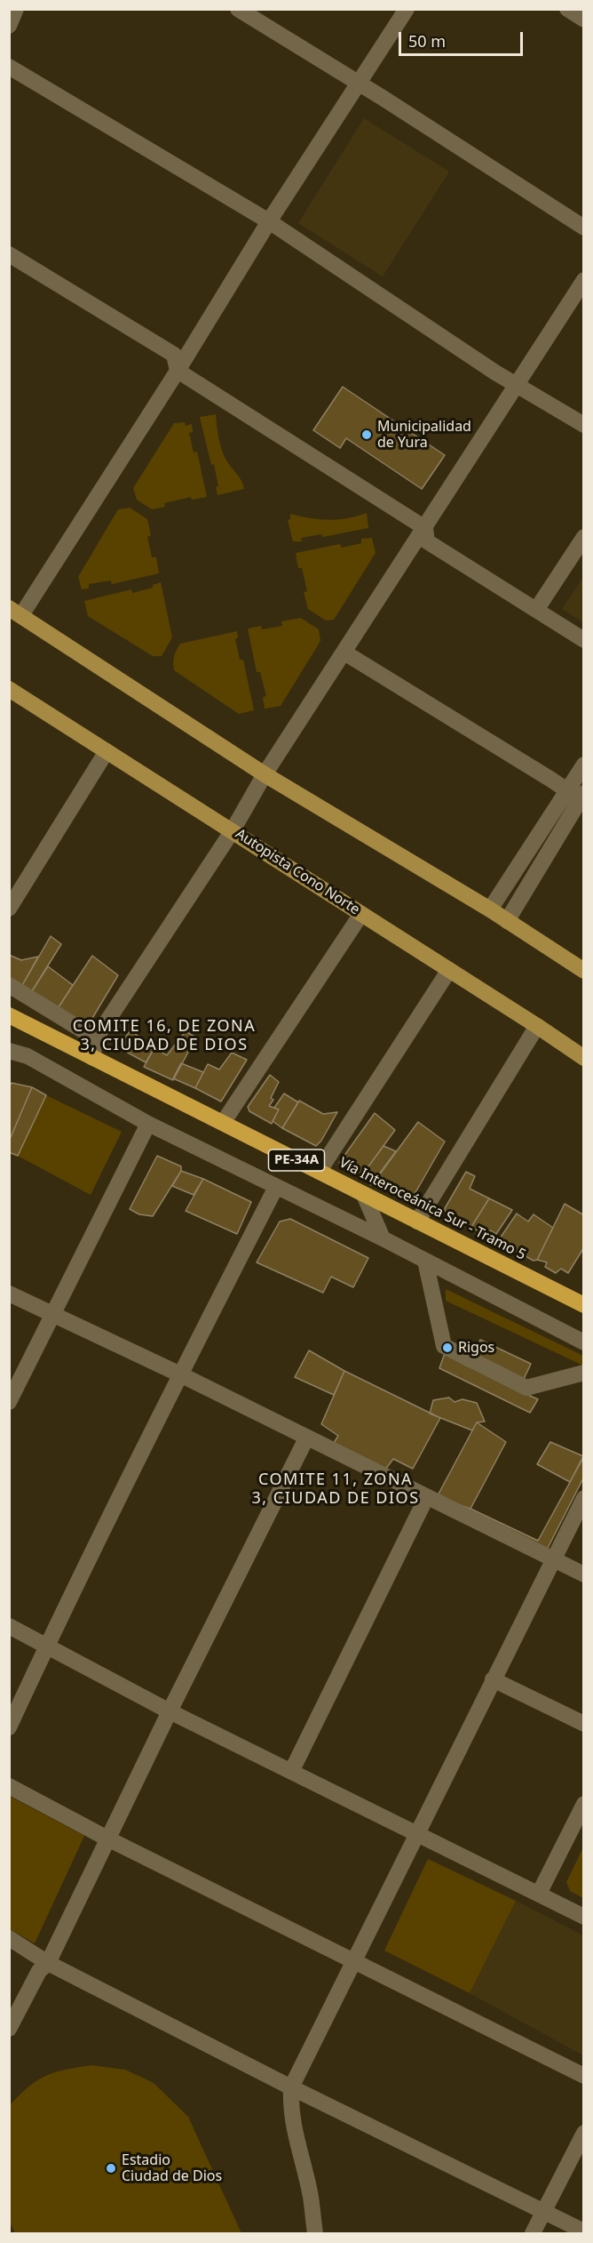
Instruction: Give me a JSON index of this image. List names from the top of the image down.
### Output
{
  "streets": {
    "highway": ["PE-34A", "Vía Interoceánica Sur - Tramo 5"],
    "main road": ["Autopista Cono Norte"]
  },
  "districts": ["COMITE 16, DE ZONA 3, CIUDAD DE DIOS", "COMITE 11, ZONA 3, CIUDAD DE DIOS"],
  "places": ["Municipalidad de Yura", "Rigos", "Estadio Ciudad de Dios"],
  "scale_bar": "50 m"
}
